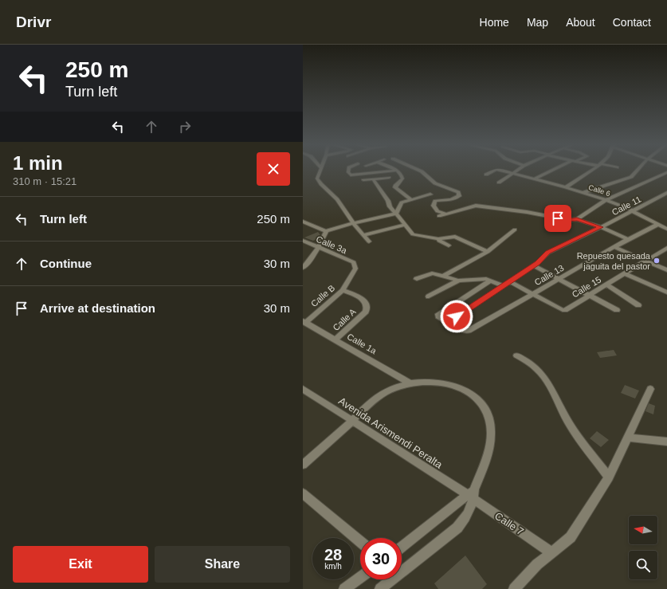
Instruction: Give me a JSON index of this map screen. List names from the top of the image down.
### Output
{
  "streets": {
    "street": [
      "Calle 6",
      "Calle 11",
      "Calle 3a",
      "Calle 13",
      "Calle 15",
      "Calle B",
      "Calle A",
      "Calle 1a",
      "Avenida Arismendi Peralta",
      "Calle 7"
    ]
  },
  "crossings": [
    ["Calle 6", "Calle 11"],
    ["Calle 6", "Calle 13"],
    ["Calle 11", "Calle 13"],
    ["Calle 3a", "Calle B"],
    ["Calle 13", "Calle 15"],
    ["Calle B", "Calle A"],
    ["Calle B", "Calle 1a"],
    ["Calle A", "Calle 1a"],
    ["Avenida Arismendi Peralta", "Calle 7"]
  ],
  "places": ["Repuesto quesada jaguita del pastor"],
  "north": "left",
  "page": {
    "header": "Drivr",
    "nav": [
      "Home",
      "Map",
      "About",
      "Contact"
    ],
    "turn": ["250 m", "Turn left"],
    "heading": ["1 min", "310 m · 15:21"],
    "list": [
      {
        "name": "Turn left",
        "value": "250 m"
      },
      {
        "name": "Continue",
        "value": "30 m"
      },
      {
        "name": "Arrive at destination",
        "value": "30 m"
      }
    ],
    "speed": "28 km/h",
    "limit": "30",
    "buttons": ["Exit", "Share"]
  }
}
